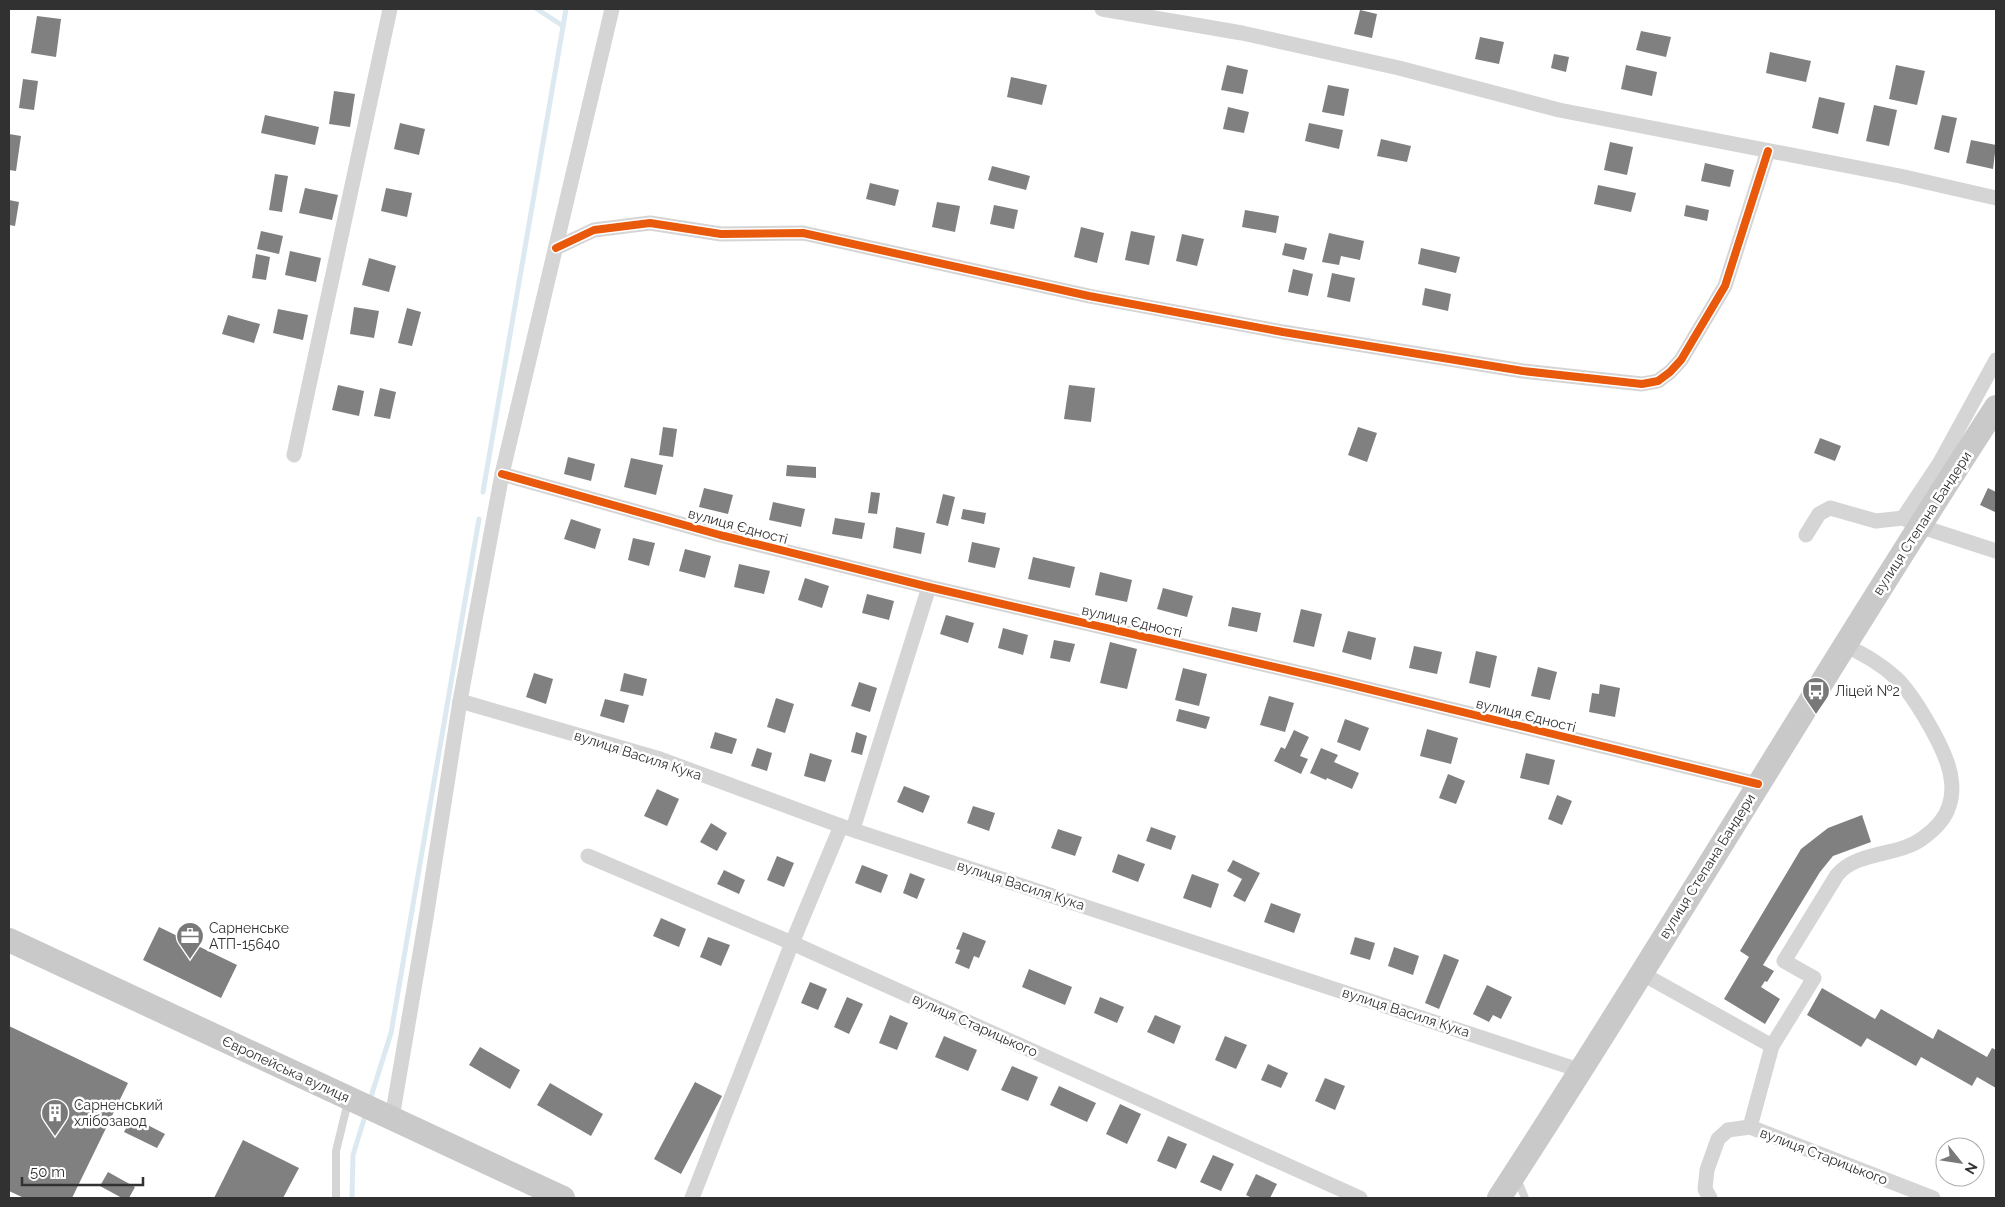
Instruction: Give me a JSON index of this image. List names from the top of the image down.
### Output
{
  "streets": {
    "main road": ["вулиця Степана Бандери", "Європейська вулиця"],
    "street": ["вулиця Єдності", "вулиця Василя Кука", "вулиця Старицького"]
  },
  "crossings": [
    ["вулиця Степана Бандери", "вулиця Єдності"],
    ["вулиця Степана Бандери", "вулиця Василя Кука"]
  ],
  "places": {
    "bus stop": ["Ліцей №2"],
    "office": ["Сарненське АТП-15640"],
    "building": ["Сарненський хлібозавод"]
  },
  "scale_bar": "50 m",
  "north": "bottom right"
}
